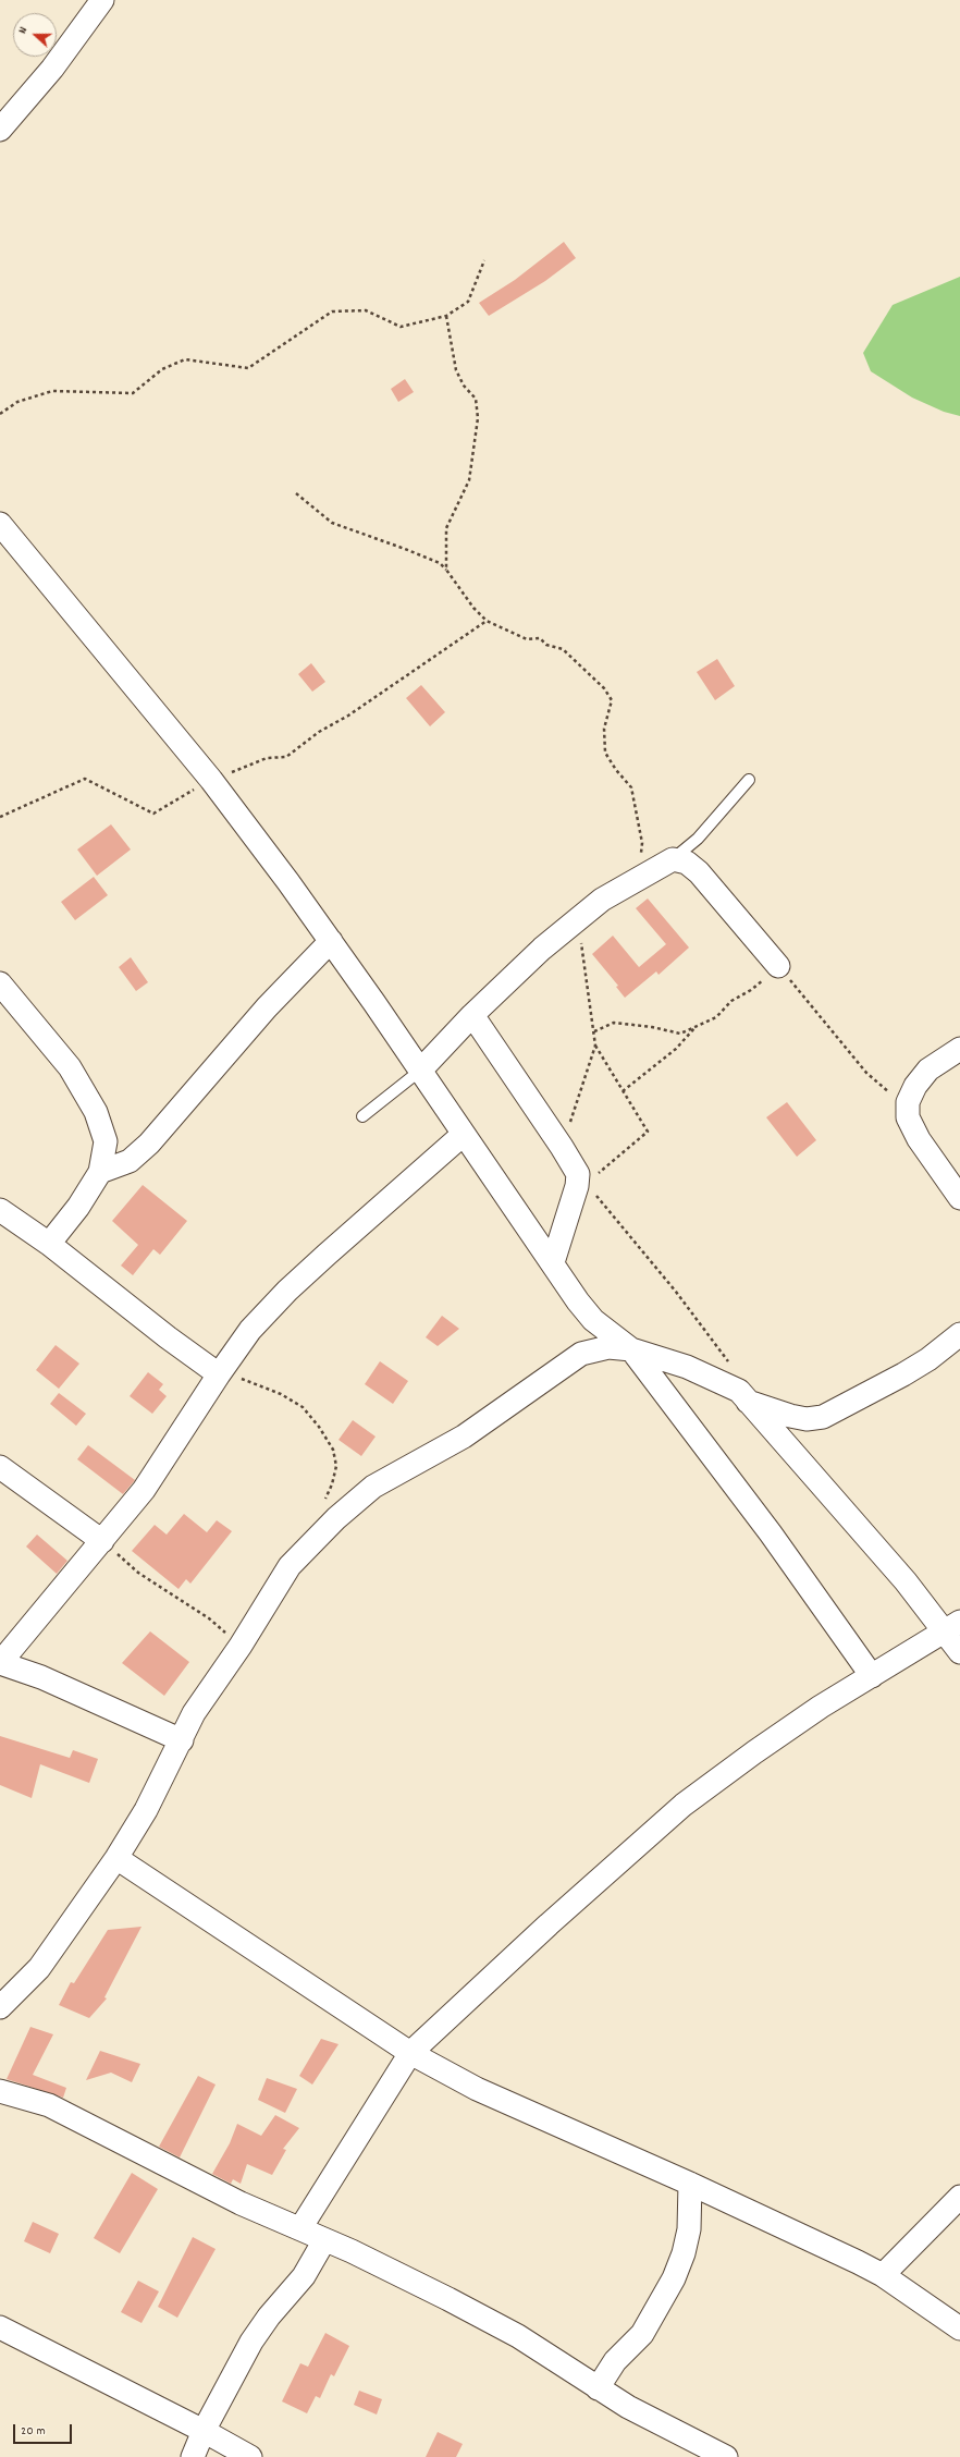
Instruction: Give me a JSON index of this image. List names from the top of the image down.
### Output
{
  "scale_bar": "20 m",
  "north": "left"
}
